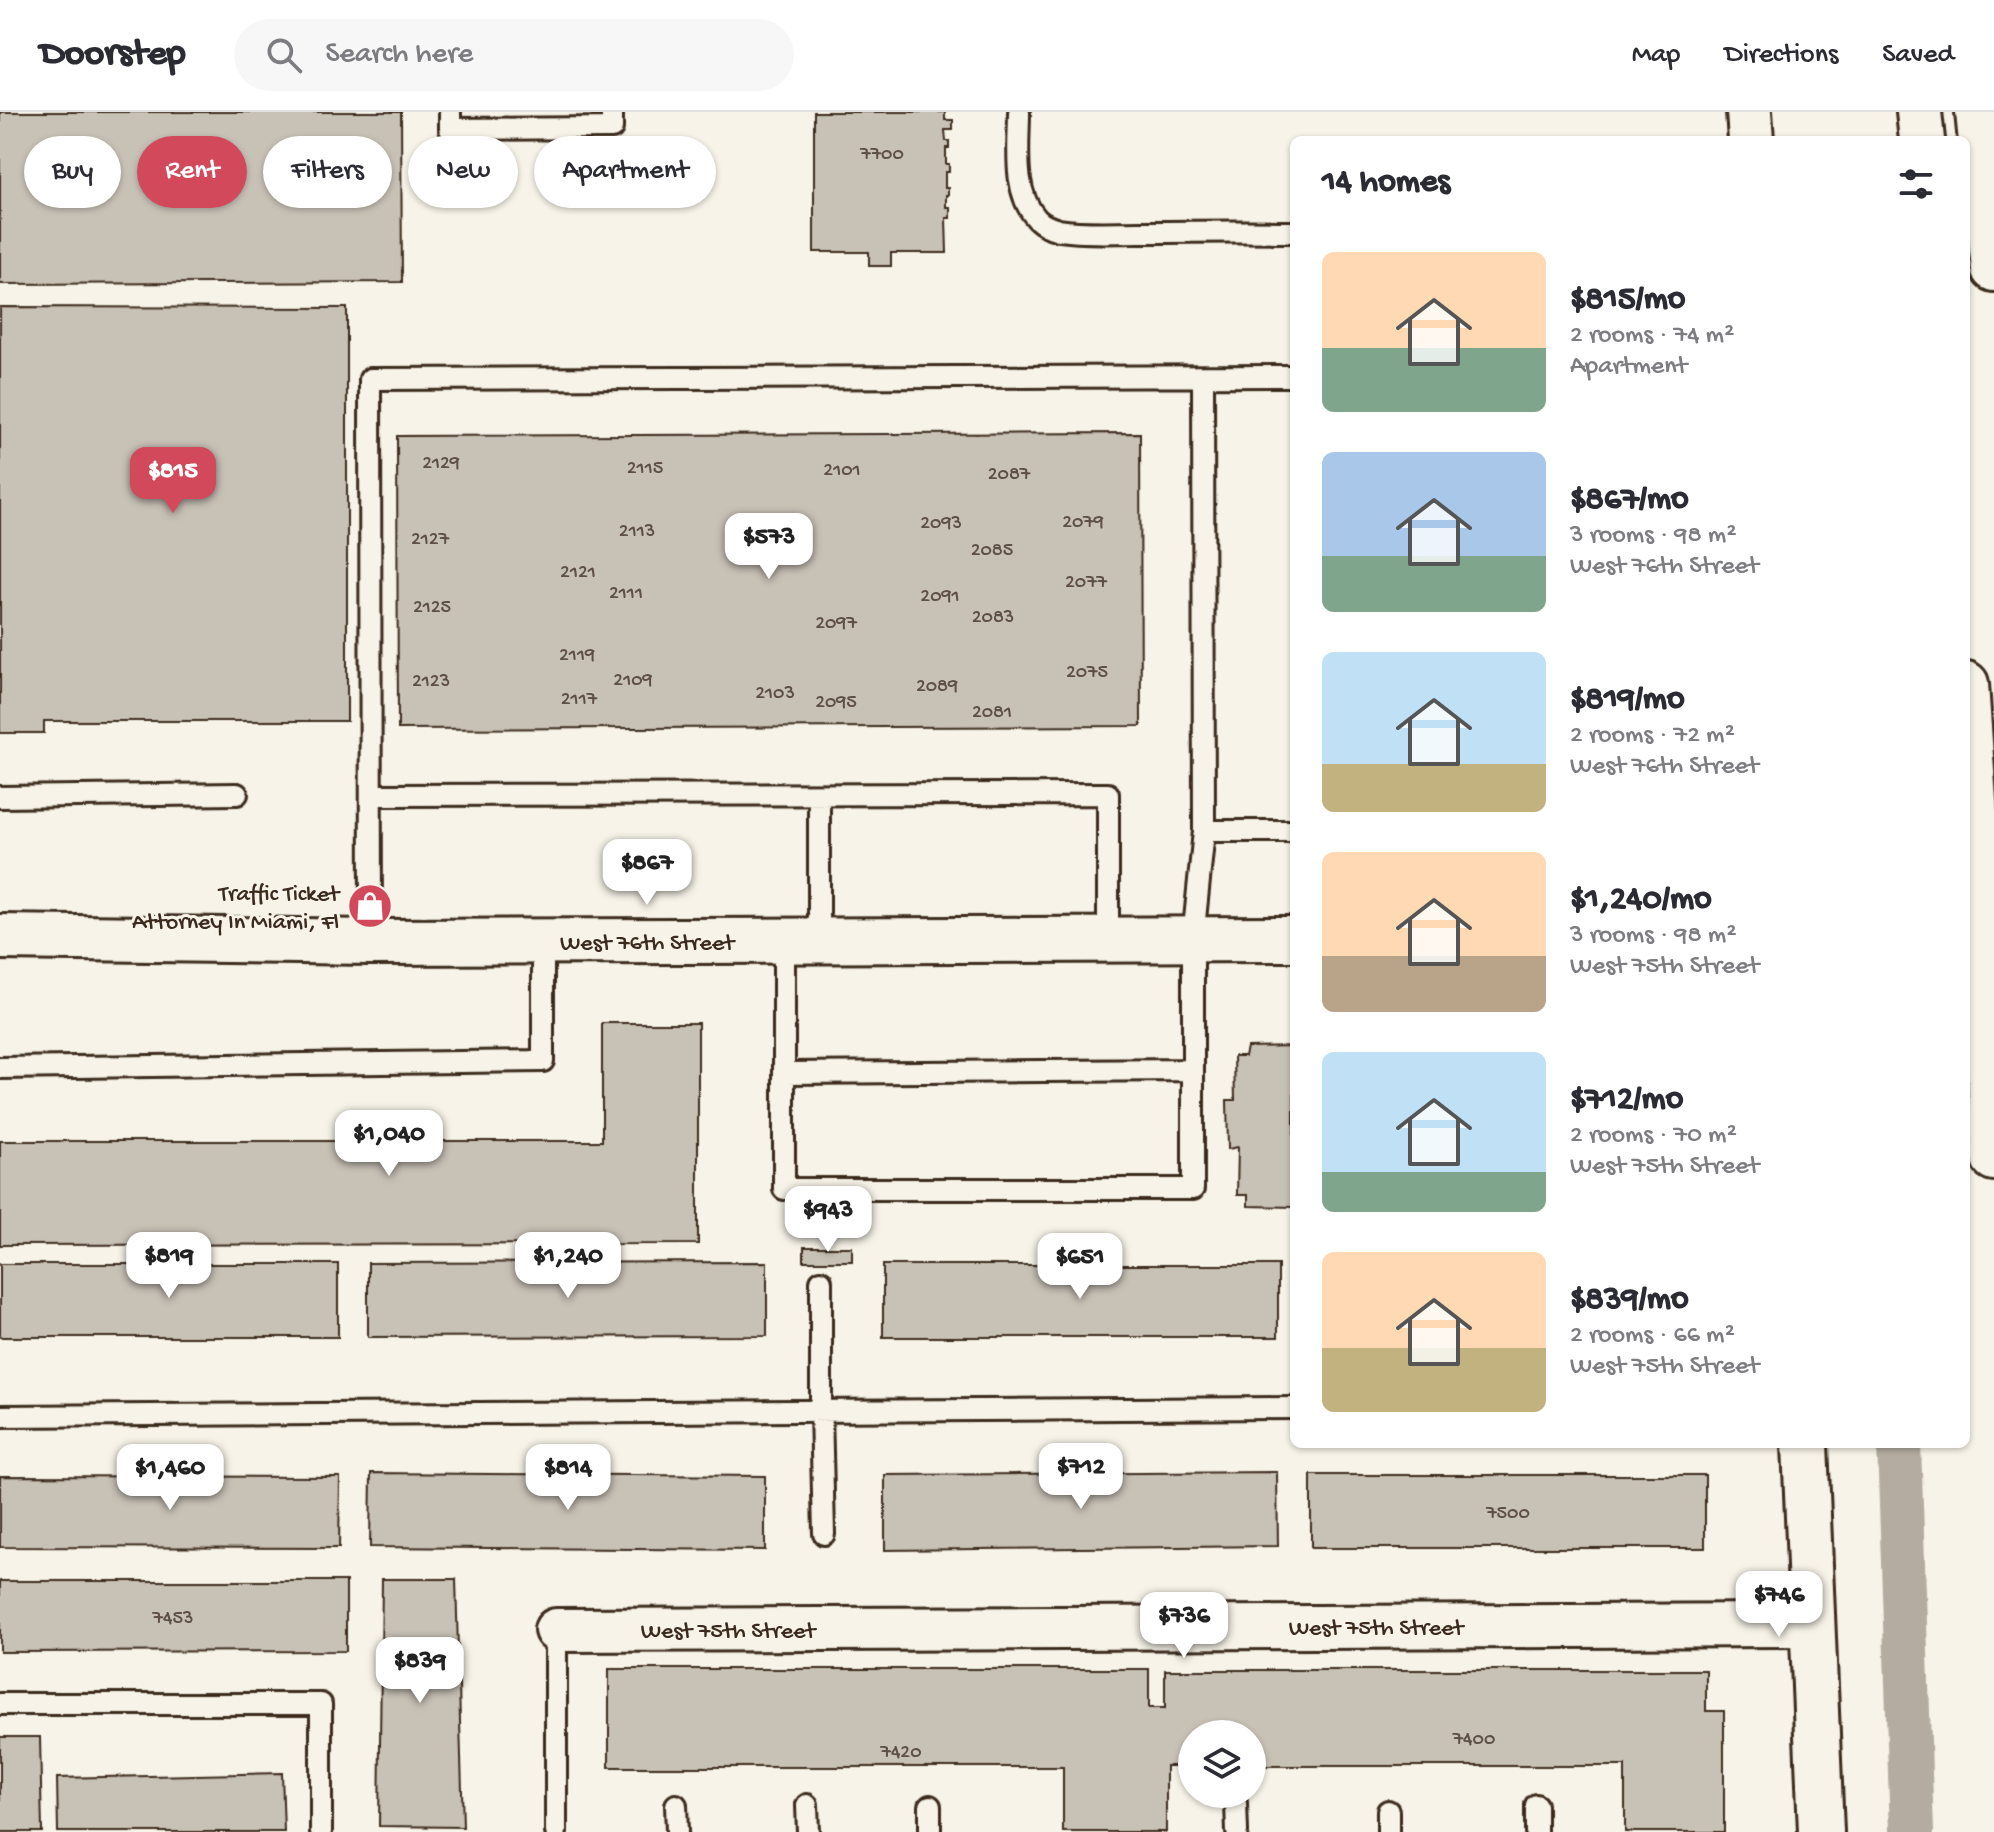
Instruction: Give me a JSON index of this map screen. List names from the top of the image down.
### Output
{
  "streets": {
    "main road": ["West 76th Street"],
    "street": ["West 75th Street"]
  },
  "places": {
    "shop": ["Traffic Ticket Attorney In Miami, Fl"]
  },
  "house_numbers": [
    "7700",
    "2129",
    "2115",
    "2101",
    "2087",
    "2079",
    "2093",
    "2113",
    "2127",
    "2085",
    "2121",
    "2077",
    "2111",
    "2091",
    "2125",
    "2083",
    "2097",
    "2119",
    "2075",
    "2109",
    "2123",
    "2089",
    "2103",
    "2117",
    "2095",
    "2081",
    "7500",
    "7453",
    "7400",
    "7420"
  ],
  "page": {
    "header": "Doorstep",
    "search": "Search here",
    "nav": ["Map", "Directions", "Saved"],
    "chip": [
      "Buy",
      "Rent",
      "Filters",
      "New",
      "Apartment"
    ],
    "heading": "14 homes",
    "list": [
      {
        "name": "$815/mo",
        "note": "2 rooms · 74 m² · Apartment"
      },
      {
        "name": "$867/mo",
        "note": "3 rooms · 98 m² · West 76th Street"
      },
      {
        "name": "$819/mo",
        "note": "2 rooms · 72 m² · West 76th Street"
      },
      {
        "name": "$1,240/mo",
        "note": "3 rooms · 98 m² · West 75th Street"
      },
      {
        "name": "$712/mo",
        "note": "2 rooms · 70 m² · West 75th Street"
      },
      {
        "name": "$839/mo",
        "note": "2 rooms · 66 m² · West 75th Street"
      }
    ],
    "price": [
      "$815",
      "$573",
      "$867",
      "$1,040",
      "$943",
      "$819",
      "$1,240",
      "$651",
      "$712",
      "$1,460",
      "$814",
      "$746",
      "$736",
      "$839"
    ]
  }
}
